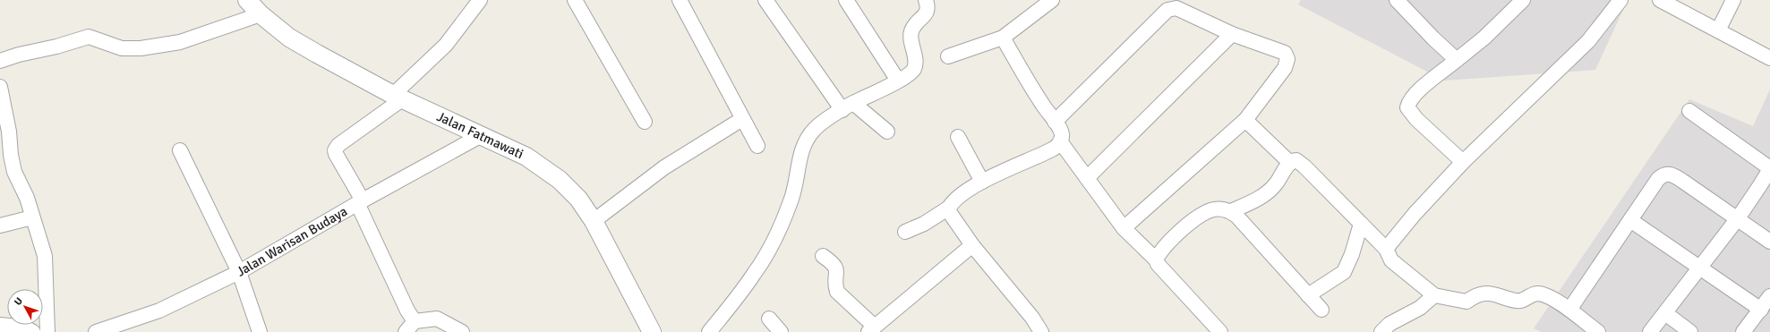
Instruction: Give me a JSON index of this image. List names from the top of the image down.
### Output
{
  "streets": {
    "street": ["Jalan Fatmawati", "Jalan Warisan Budaya"]
  },
  "crossings": [
    ["Jalan Fatmawati", "Jalan Warisan Budaya"]
  ],
  "north": "top left"
}
